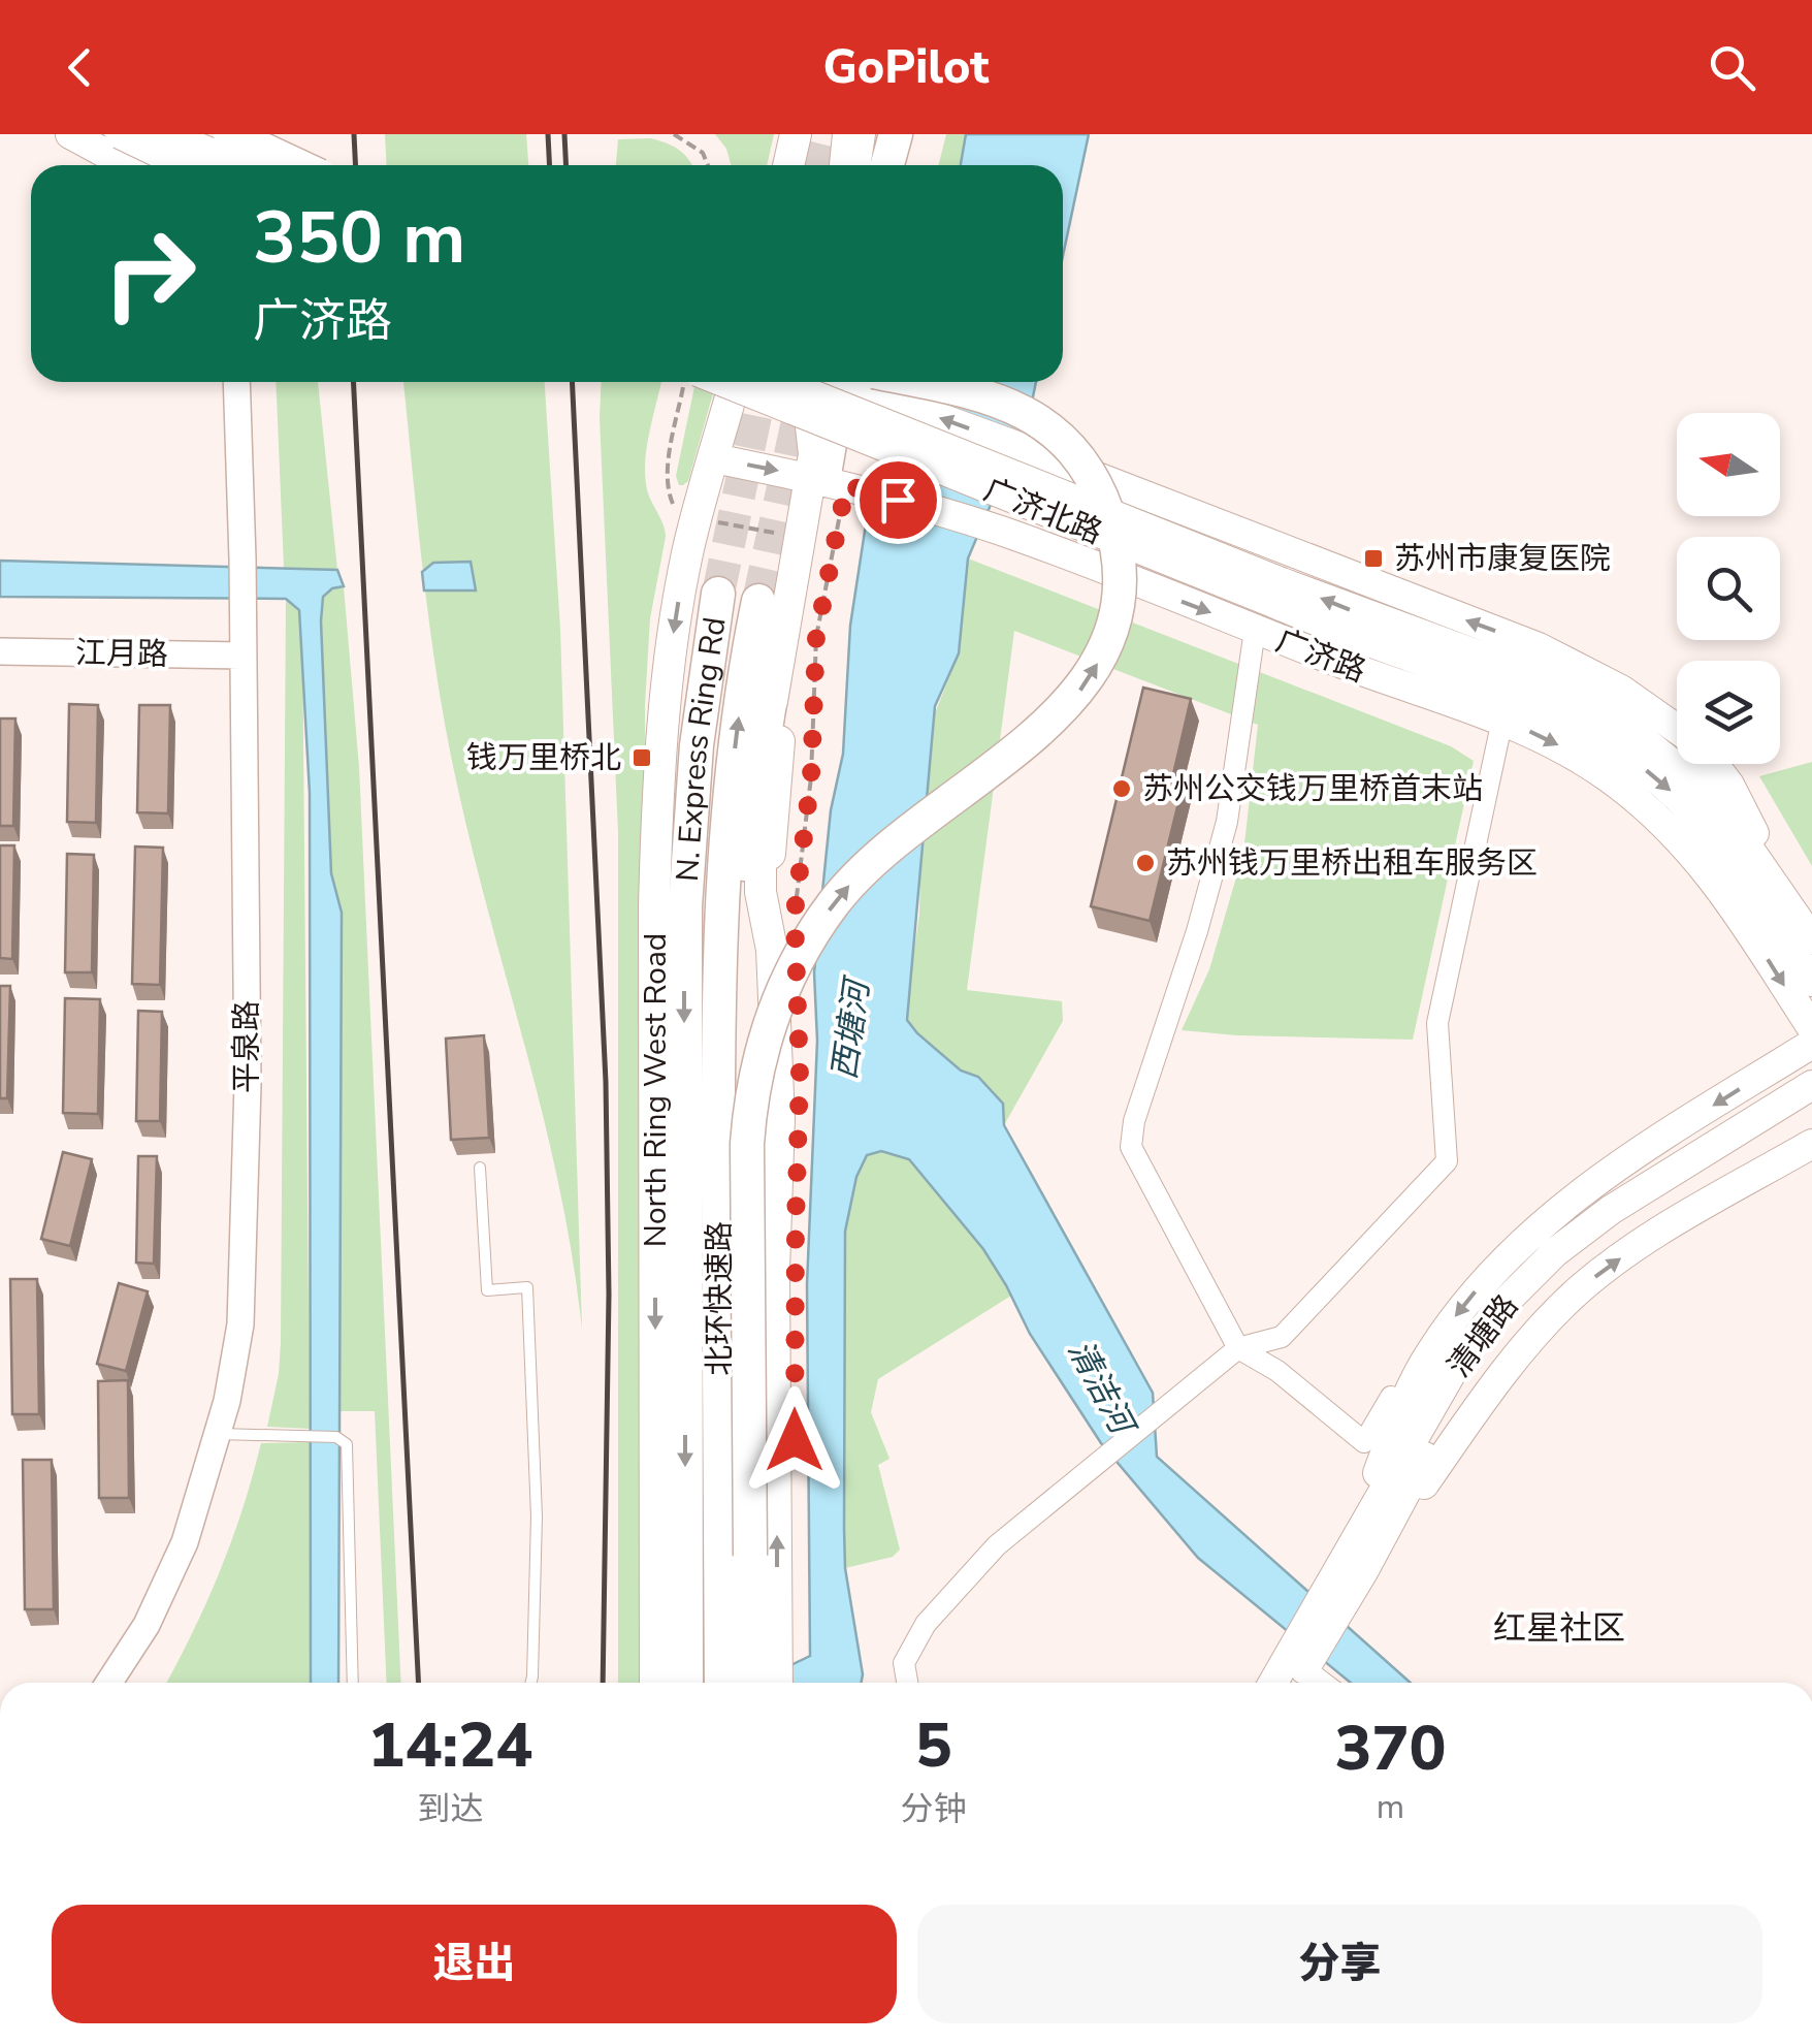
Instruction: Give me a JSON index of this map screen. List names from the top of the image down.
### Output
{
  "streets": {
    "highway": ["N. Express Ring Rd", "北环快速路"],
    "main road": [
      "广济北路",
      "广济路",
      "North Ring West Road",
      "清塘路"
    ],
    "street": ["江月路", "平泉路"]
  },
  "crossings": [
    ["广济北路", "广济路"],
    ["江月路", "平泉路"],
    ["广济路", "North Ring West Road"],
    ["N. Express Ring Rd", "North Ring West Road"],
    ["N. Express Ring Rd", "北环快速路"]
  ],
  "districts": ["红星社区"],
  "water": ["西塘河", "清洁河"],
  "places": {
    "transit": ["苏州市康复医院", "钱万里桥北"],
    "other": ["苏州公交钱万里桥首末站", "苏州钱万里桥出租车服务区"]
  },
  "north": "left",
  "page": {
    "header": "GoPilot",
    "turn": ["350 m", "广济路"],
    "eta": [
      "14:24",
      "到达",
      "5",
      "分钟",
      "370",
      "m"
    ],
    "buttons": ["退出", "分享"]
  }
}
